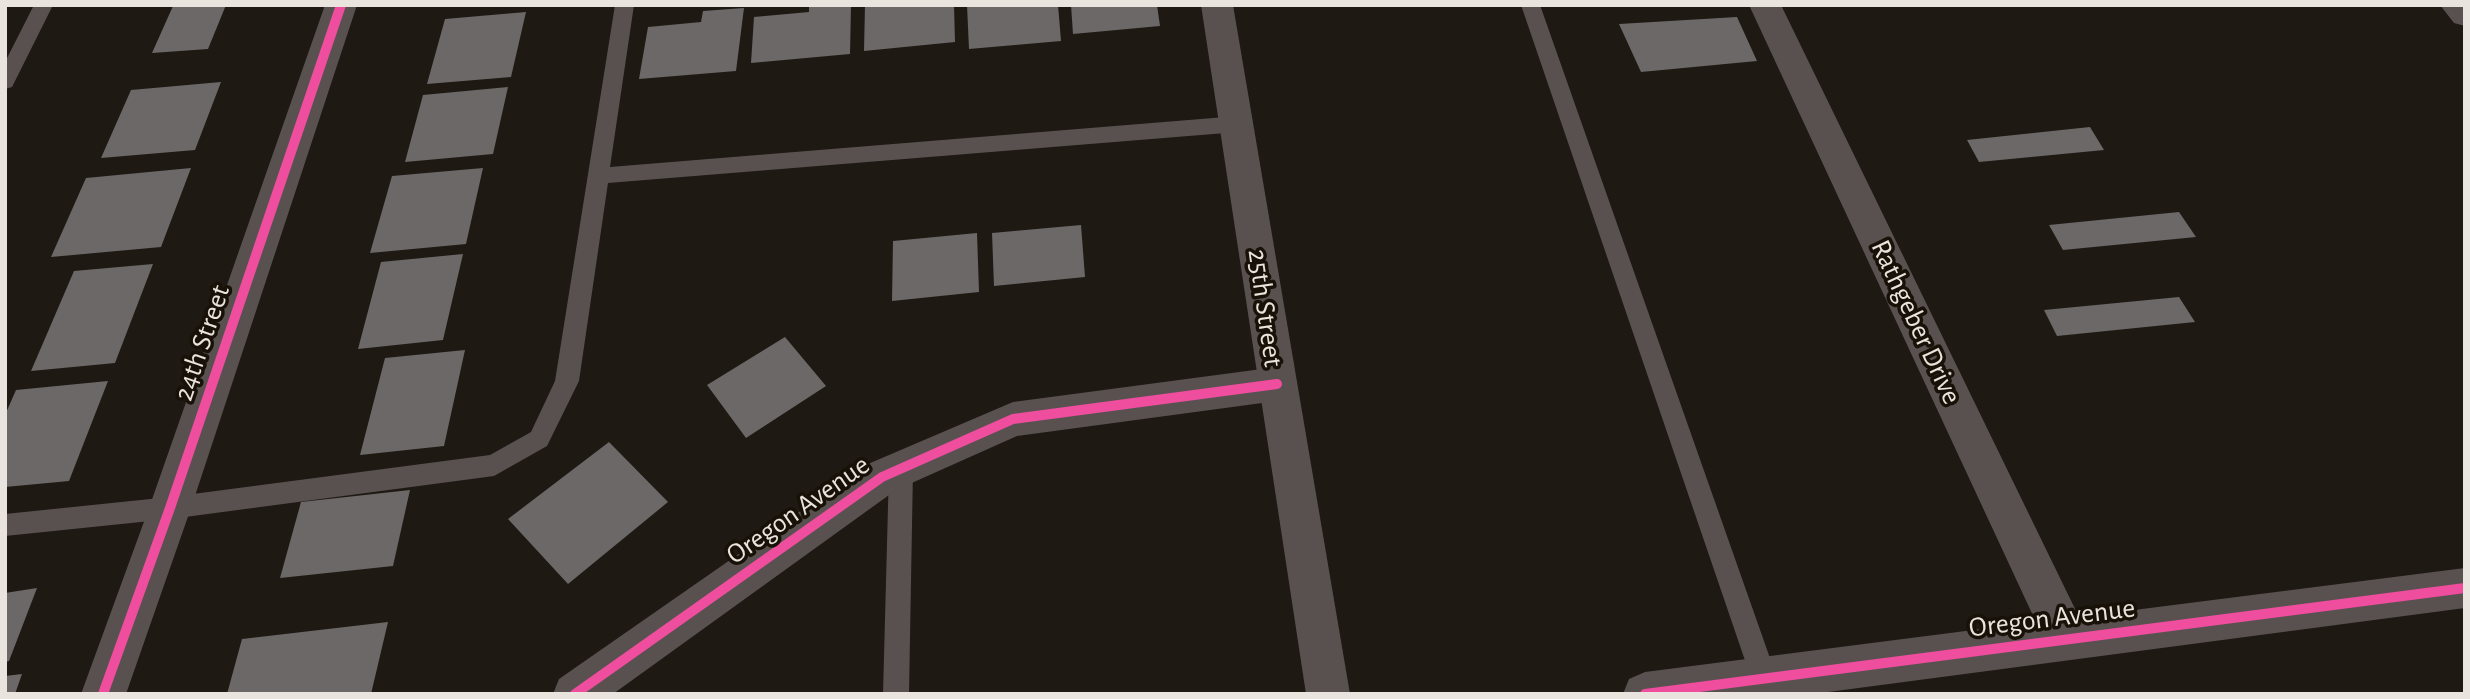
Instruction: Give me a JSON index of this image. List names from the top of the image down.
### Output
{
  "streets": {
    "street": [
      "25th Street",
      "Rathgeber Drive",
      "24th Street",
      "Oregon Avenue"
    ]
  },
  "crossings": [
    ["25th Street", "Oregon Avenue"],
    ["Rathgeber Drive", "Oregon Avenue"]
  ]
}
